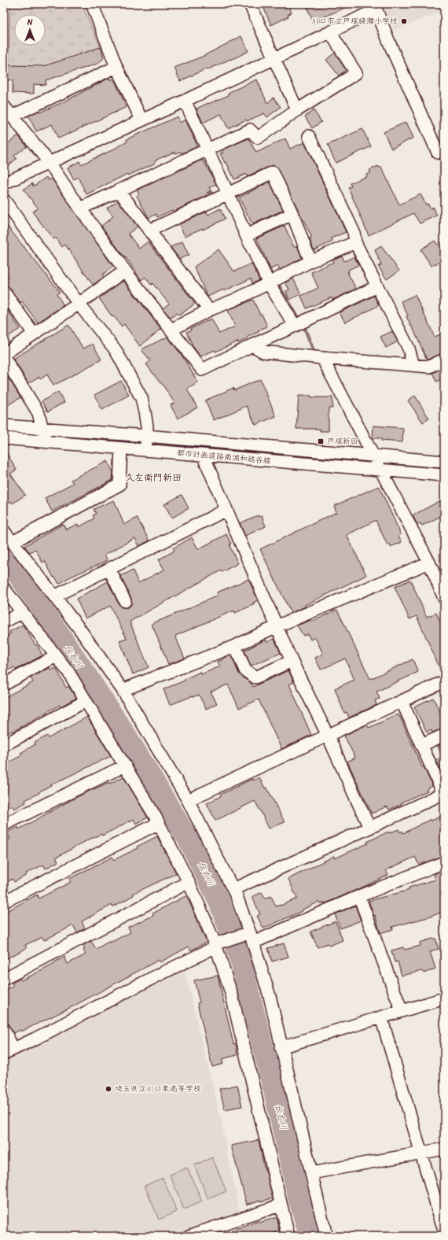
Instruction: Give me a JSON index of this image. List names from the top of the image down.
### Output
{
  "streets": {
    "street": ["都市計画道路南浦和越谷線"]
  },
  "districts": ["久左衛門新田"],
  "water": ["伝右川"],
  "places": {
    "other": ["川口市立戸塚綾瀬小学校", "埼玉県立川口東高等学校"],
    "transit": ["戸塚新田"]
  },
  "north": "top"
}
